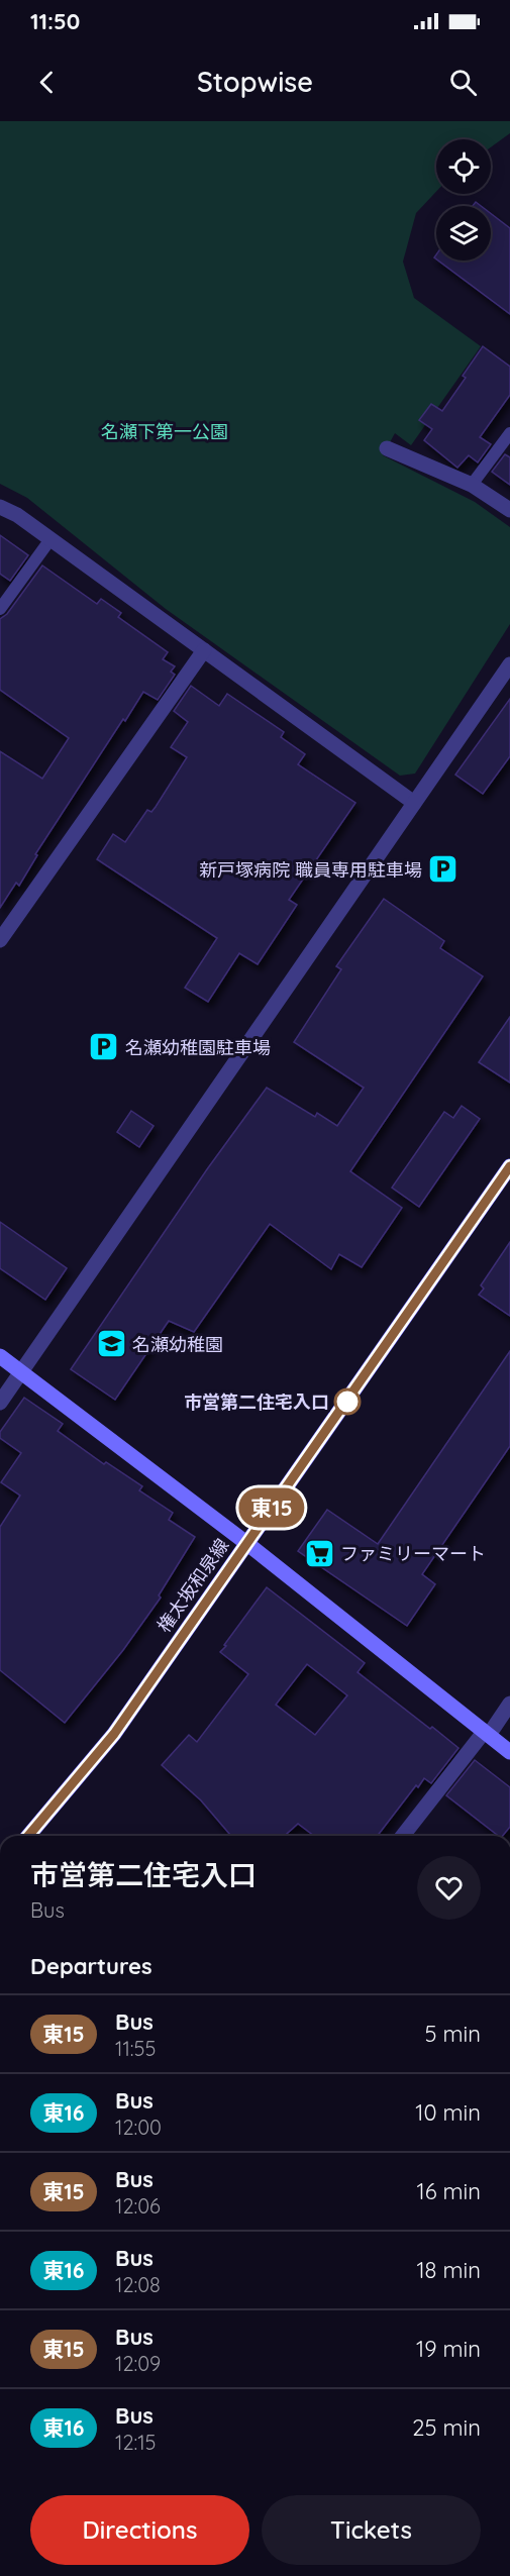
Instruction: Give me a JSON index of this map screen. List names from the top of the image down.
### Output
{
  "streets": {
    "street": ["権太坂和泉線"]
  },
  "parks": ["名瀬下第一公園"],
  "places": {
    "parking": ["新戸塚病院 職員専用駐車場", "名瀬幼稚園駐車場"],
    "school or university": ["名瀬幼稚園"],
    "other": ["市営第二住宅入口"],
    "supermarket": ["ファミリーマート"]
  },
  "lines": ["bus line 東15"],
  "page": {
    "status": "11:50",
    "header": "Stopwise",
    "on_map": "東15",
    "heading": [
      ["市営第二住宅入口", "Bus"],
      "Departures"
    ],
    "list": [
      {
        "mark": "東15",
        "name": "Bus",
        "note": "11:55",
        "value": "5 min"
      },
      {
        "mark": "東16",
        "name": "Bus",
        "note": "12:00",
        "value": "10 min"
      },
      {
        "mark": "東15",
        "name": "Bus",
        "note": "12:06",
        "value": "16 min"
      },
      {
        "mark": "東16",
        "name": "Bus",
        "note": "12:08",
        "value": "18 min"
      },
      {
        "mark": "東15",
        "name": "Bus",
        "note": "12:09",
        "value": "19 min"
      },
      {
        "mark": "東16",
        "name": "Bus",
        "note": "12:15",
        "value": "25 min"
      }
    ],
    "buttons": ["Directions", "Tickets"]
  }
}
